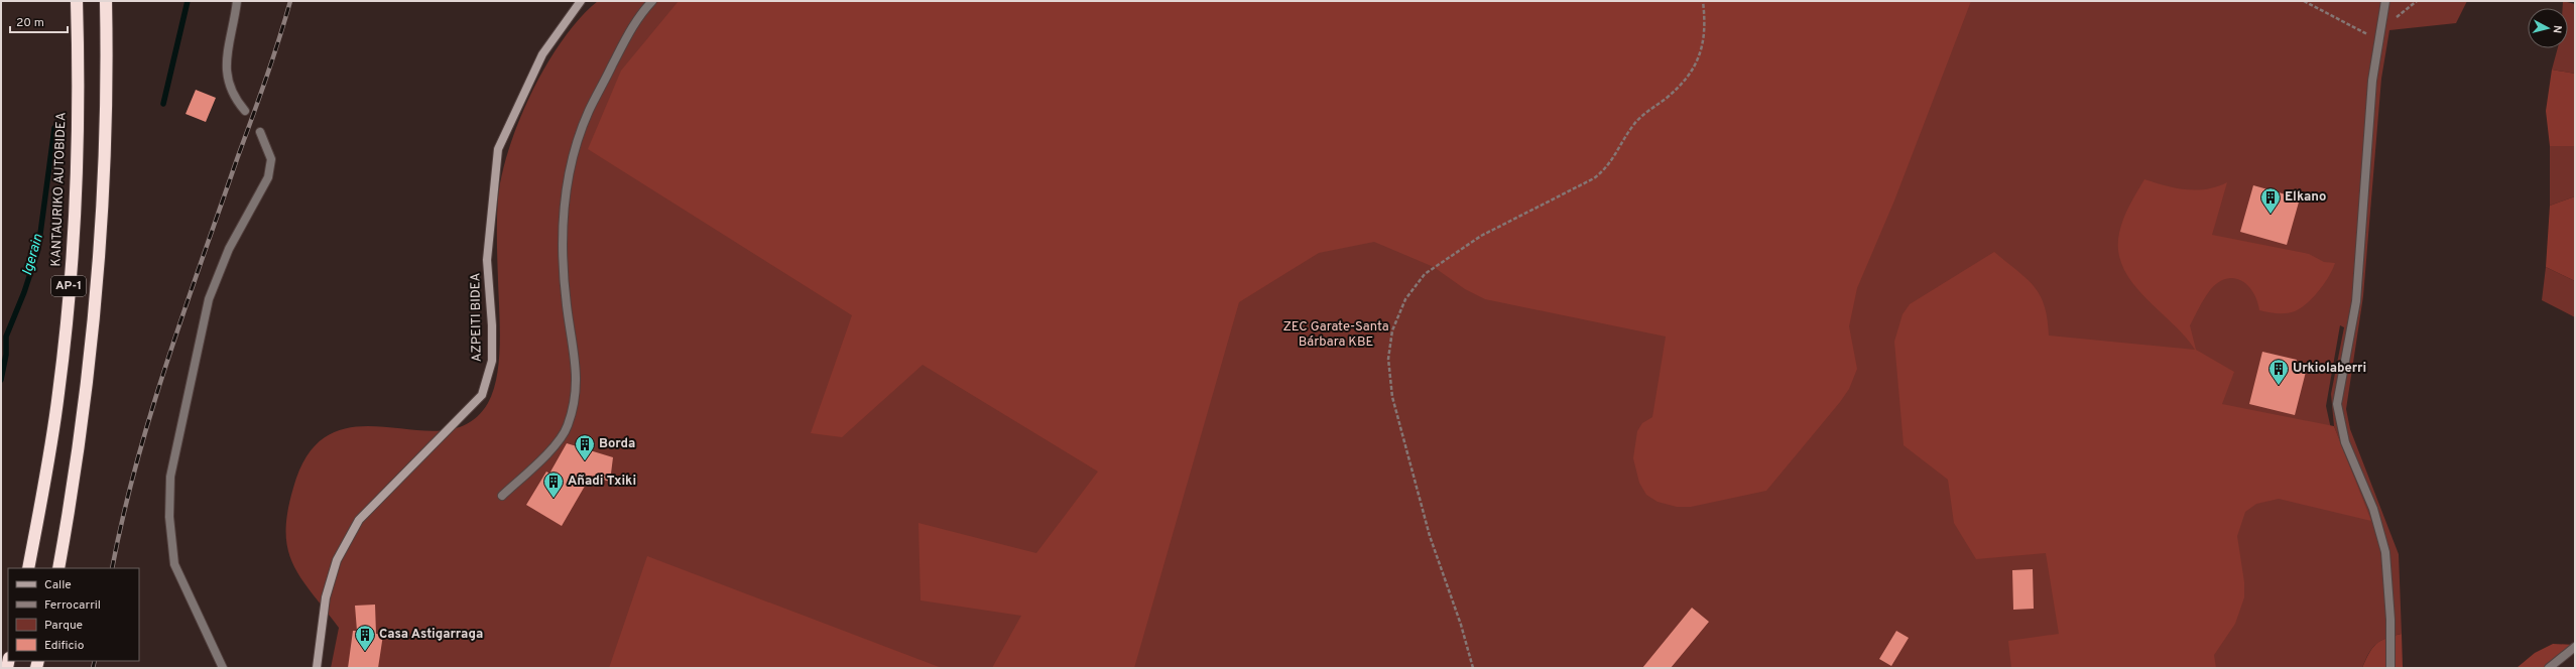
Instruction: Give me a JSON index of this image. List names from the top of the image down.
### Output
{
  "streets": {
    "highway": ["KANTAURIKO AUTOBIDEA", "AP-1"],
    "main road": ["AZPEITI BIDEA"]
  },
  "water": ["Igerain"],
  "parks": ["ZEC Garate-Santa Bárbara KBE"],
  "places": {
    "building": [
      "Elkano",
      "Urkiolaberri",
      "Borda",
      "Añadi Txiki",
      "Casa Astigarraga"
    ]
  },
  "legend": [
    "Calle",
    "Ferrocarril",
    "Parque",
    "Edificio"
  ],
  "scale_bar": "20 m",
  "north": "right"
}
